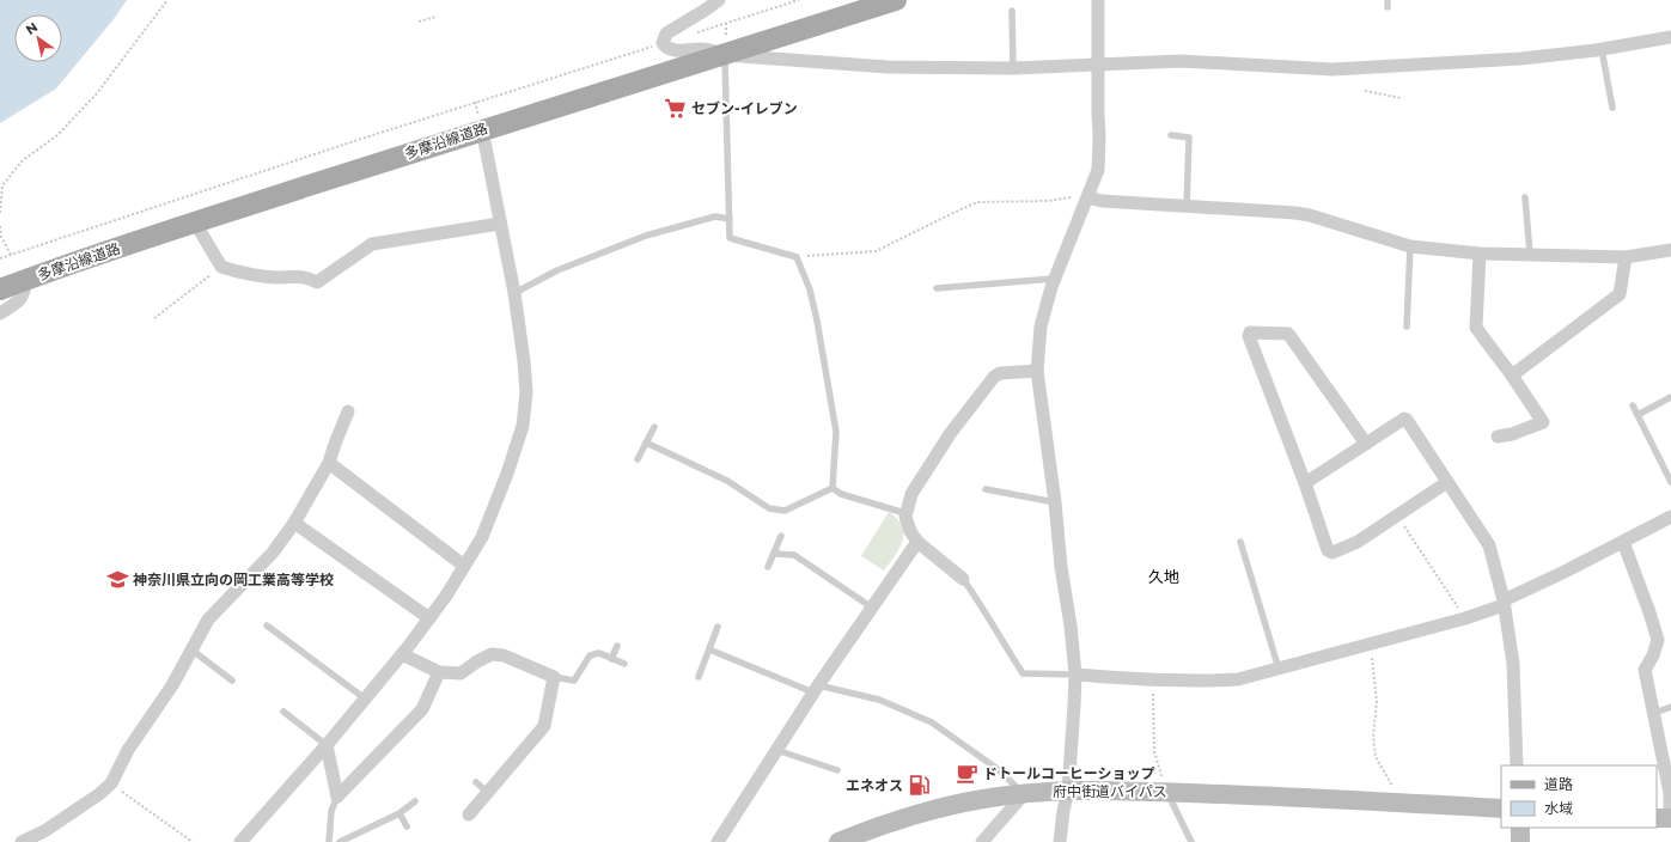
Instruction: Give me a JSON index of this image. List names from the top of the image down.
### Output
{
  "streets": {
    "main road": ["多摩沿線道路"],
    "street": ["府中街道バイパス"]
  },
  "districts": ["久地"],
  "places": {
    "supermarket": ["セブン-イレブン"],
    "school or university": ["神奈川県立向の岡工業高等学校"],
    "cafe": ["ドトールコーヒーショップ"],
    "fuel station": ["エネオス"]
  },
  "legend": ["道路", "水域"],
  "north": "top left"
}
